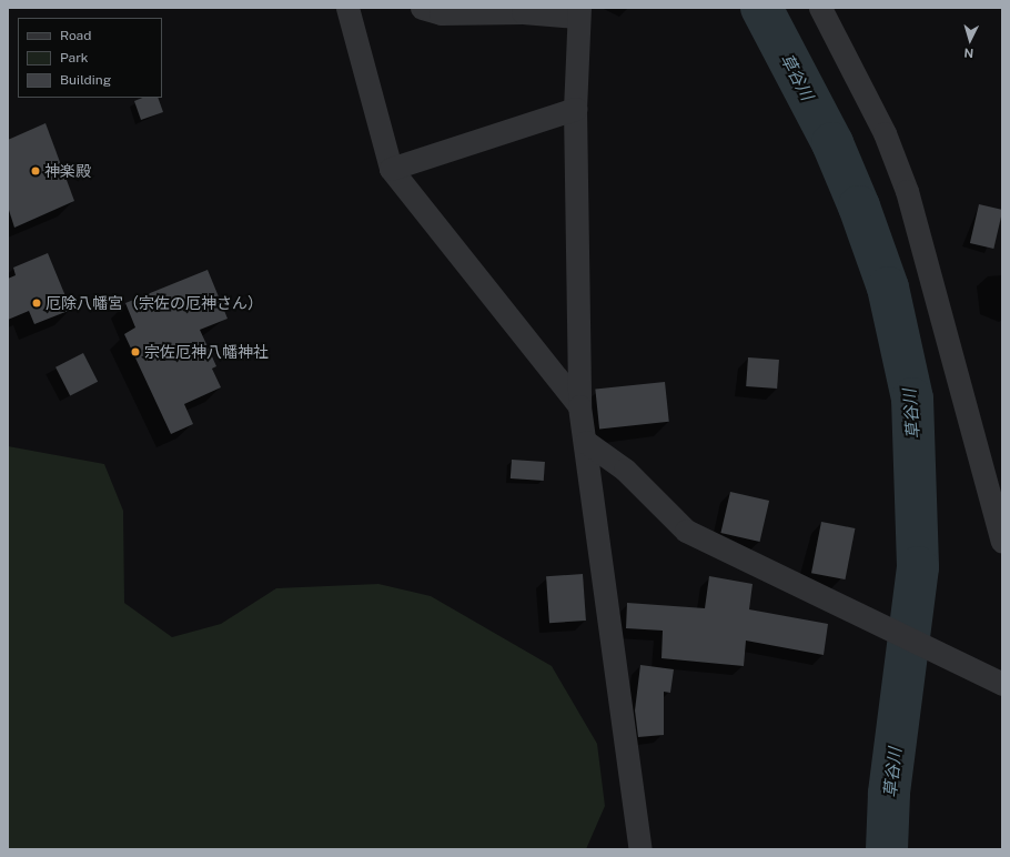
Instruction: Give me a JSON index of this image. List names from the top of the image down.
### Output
{
  "water": ["草谷川"],
  "places": ["神楽殿", "厄除八幡宮（宗佐の厄神さん）", "宗佐厄神八幡神社"],
  "legend": ["Road", "Park", "Building"],
  "north": "bottom"
}
